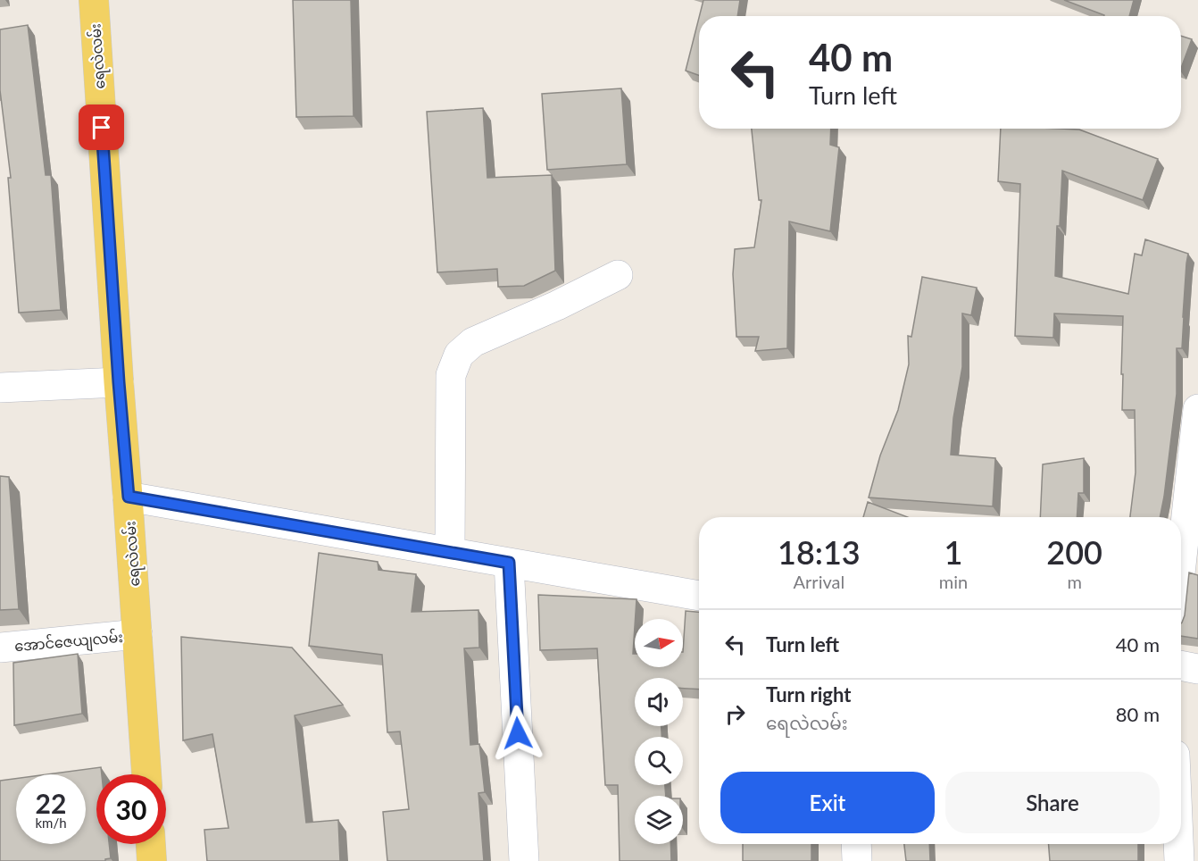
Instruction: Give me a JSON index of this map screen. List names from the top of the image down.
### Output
{
  "streets": {
    "main road": ["ရေလဲလမ်း"],
    "street": ["အောင်ဇေယျလမ်း"]
  },
  "crossings": [
    ["ရေလဲလမ်း", "အောင်ဇေယျလမ်း"]
  ],
  "north": "right",
  "page": {
    "turn": ["40 m", "Turn left"],
    "eta": [
      "18:13",
      "Arrival",
      "1",
      "min",
      "200",
      "m"
    ],
    "list": [
      {
        "name": "Turn left",
        "value": "40 m"
      },
      {
        "name": "Turn right",
        "note": "ရေလဲလမ်း",
        "value": "80 m"
      }
    ],
    "buttons": ["Exit", "Share"],
    "speed": "22 km/h",
    "limit": "30"
  }
}
